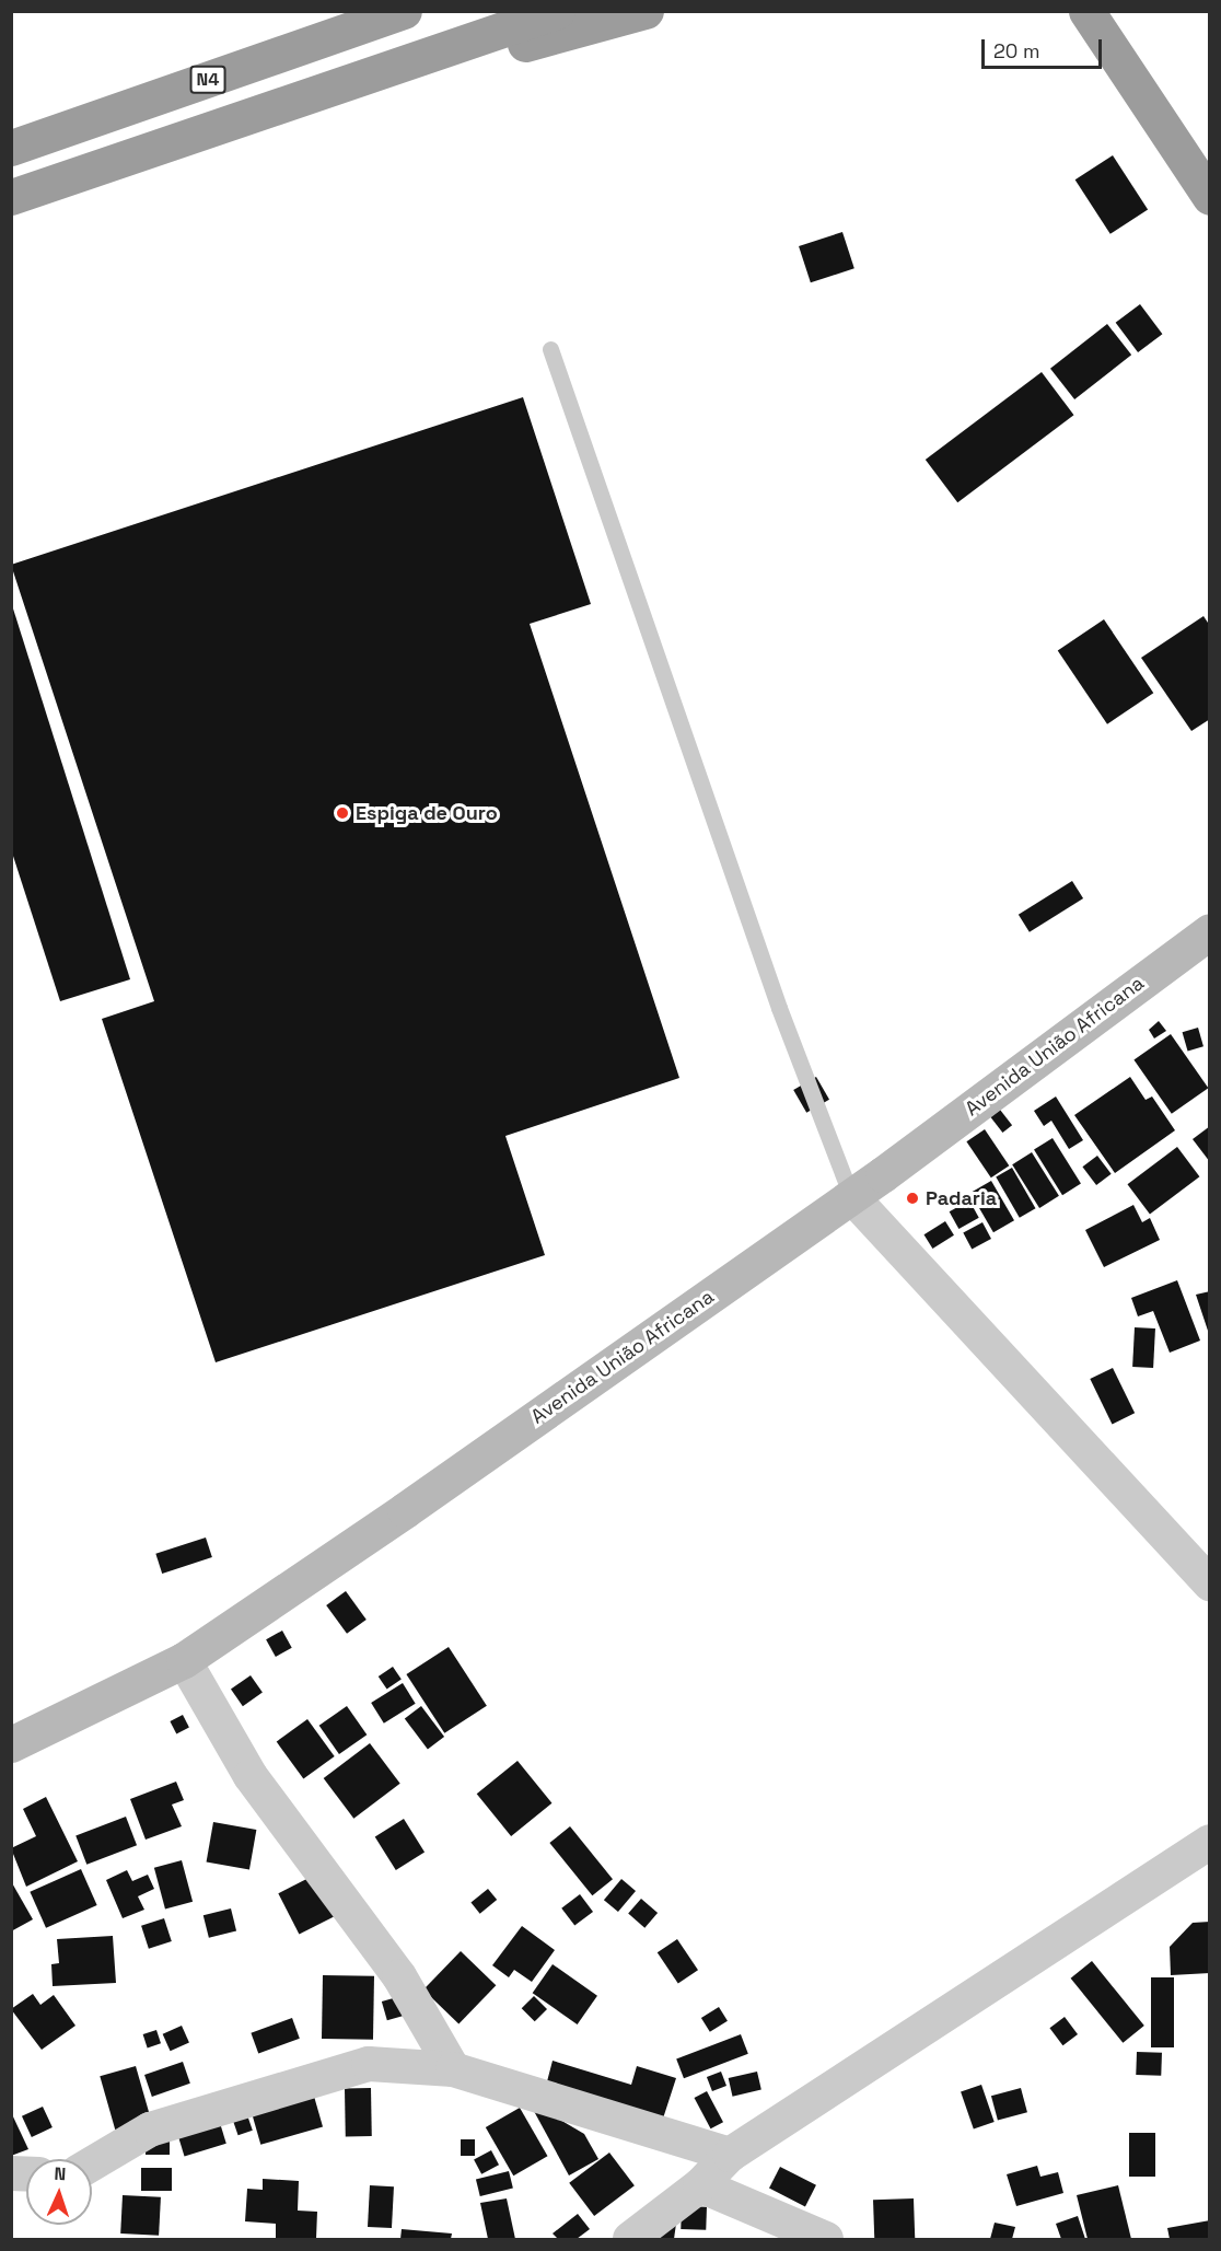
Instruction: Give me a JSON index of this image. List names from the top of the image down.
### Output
{
  "streets": {
    "highway": ["N4"],
    "main road": ["Avenida União Africana"]
  },
  "places": ["Espiga de Ouro", "Padaria"],
  "scale_bar": "20 m",
  "north": "top"
}
